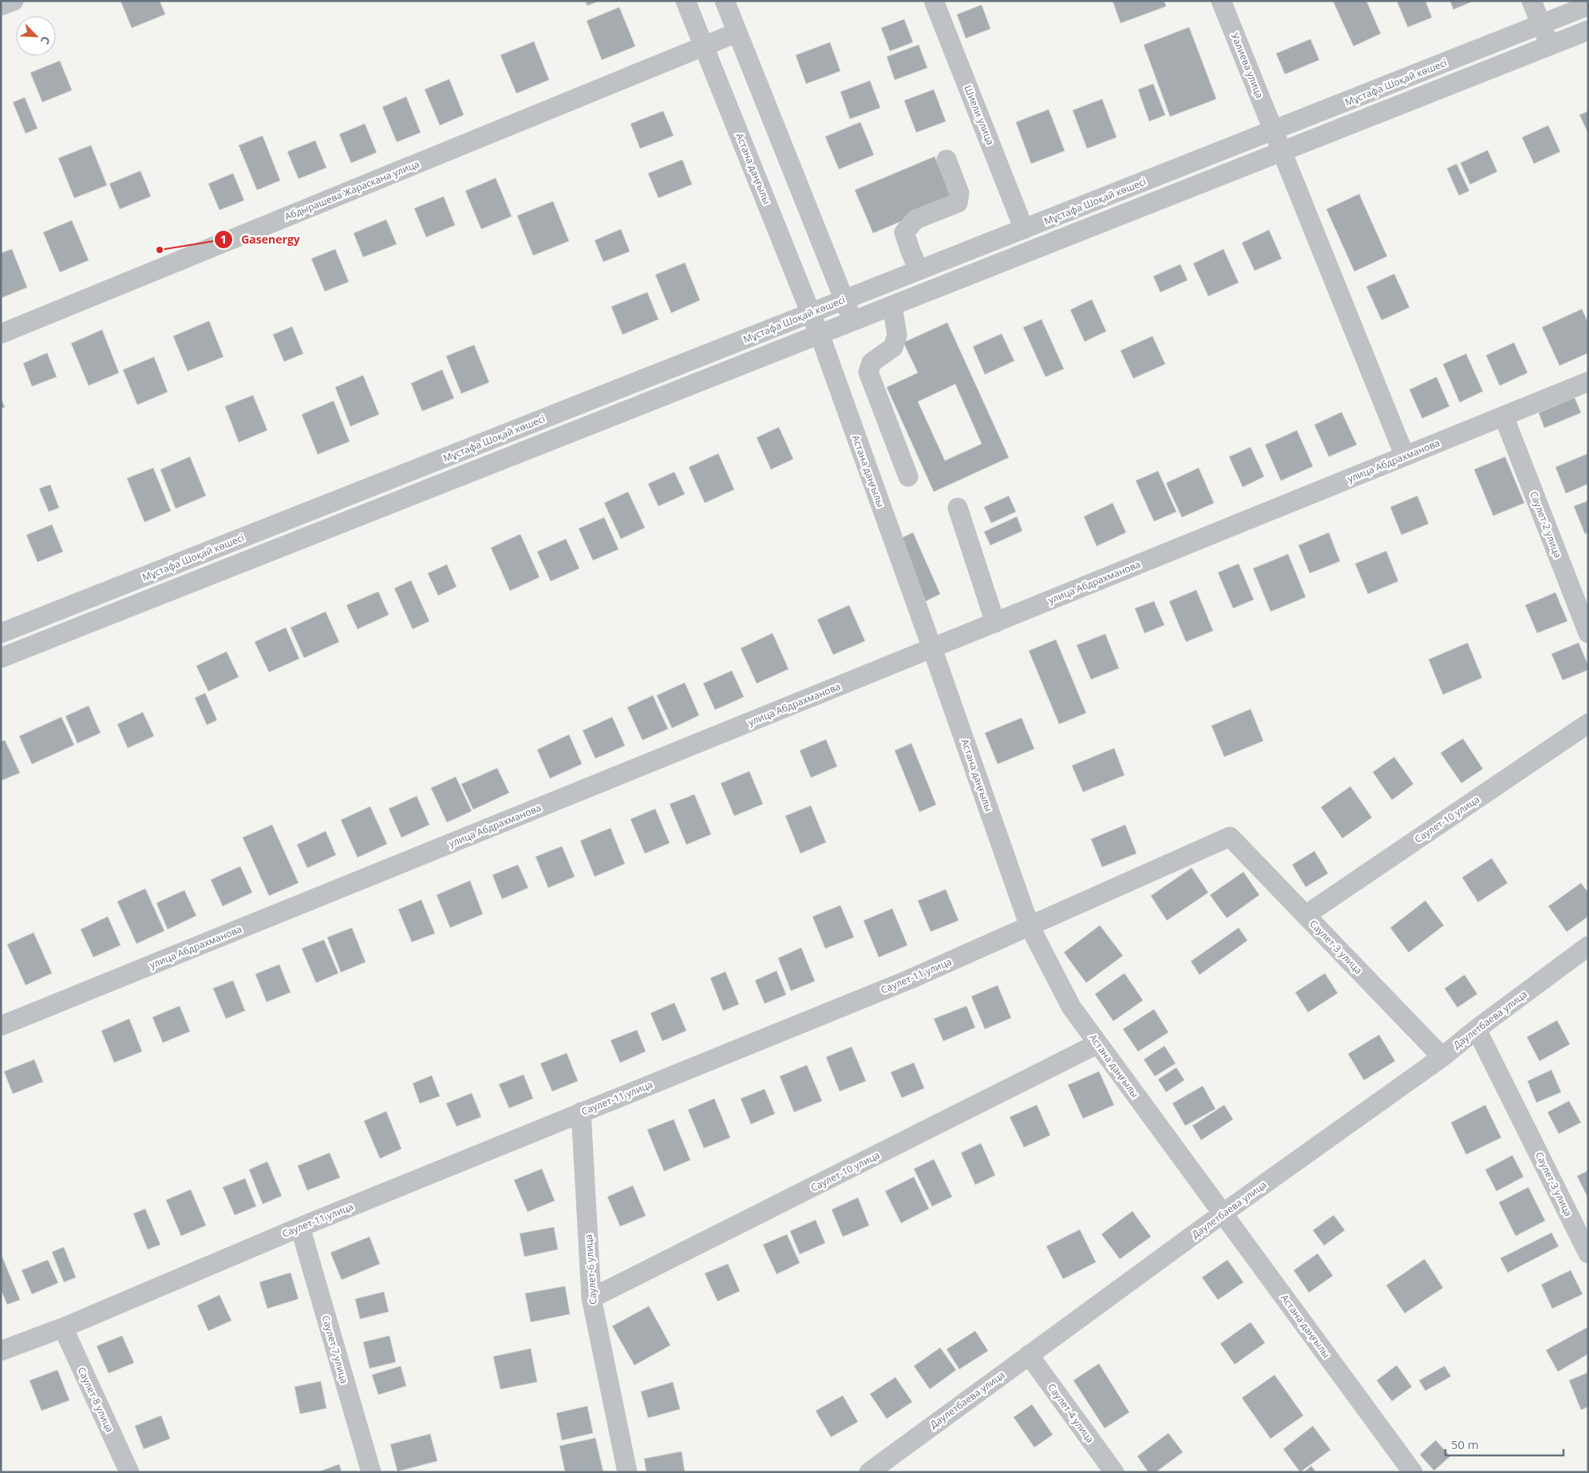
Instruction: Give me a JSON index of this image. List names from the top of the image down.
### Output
{
  "streets": {
    "street": [
      "Уалиева улица",
      "Мұстафа Шоқай көшесі",
      "Шиели улица",
      "Астана даңғылы",
      "Абдырашева Жараскана улица",
      "улица Абдрахманова",
      "Саулет-2 улица",
      "Саулет-10 улица",
      "Саулет-3 улица",
      "Саулет-11 улица",
      "Даулетбаева улица",
      "Саулет-6 улица",
      "Саулет-7 улица",
      "Саулет-8 улица",
      "Саулет-4 улица"
    ]
  },
  "crossings": [
    ["Уалиева улица", "Мұстафа Шоқай көшесі"],
    ["Уалиева улица", "улица Абдрахманова"],
    ["Мұстафа Шоқай көшесі", "Шиели улица"],
    ["Мұстафа Шоқай көшесі", "Астана даңғылы"],
    ["Астана даңғылы", "Абдырашева Жараскана улица"],
    ["Астана даңғылы", "улица Абдрахманова"],
    ["Астана даңғылы", "Саулет-10 улица"],
    ["Астана даңғылы", "Саулет-11 улица"],
    ["Астана даңғылы", "Даулетбаева улица"],
    ["улица Абдрахманова", "Саулет-2 улица"],
    ["Саулет-10 улица", "Саулет-3 улица"],
    ["Саулет-10 улица", "Саулет-6 улица"],
    ["Саулет-3 улица", "Саулет-11 улица"],
    ["Саулет-3 улица", "Даулетбаева улица"],
    ["Саулет-11 улица", "Саулет-6 улица"],
    ["Саулет-11 улица", "Саулет-7 улица"],
    ["Саулет-11 улица", "Саулет-8 улица"],
    ["Даулетбаева улица", "Саулет-4 улица"]
  ],
  "places": ["Gasenergy"],
  "scale_bar": "50 m",
  "north": "bottom right"
}
